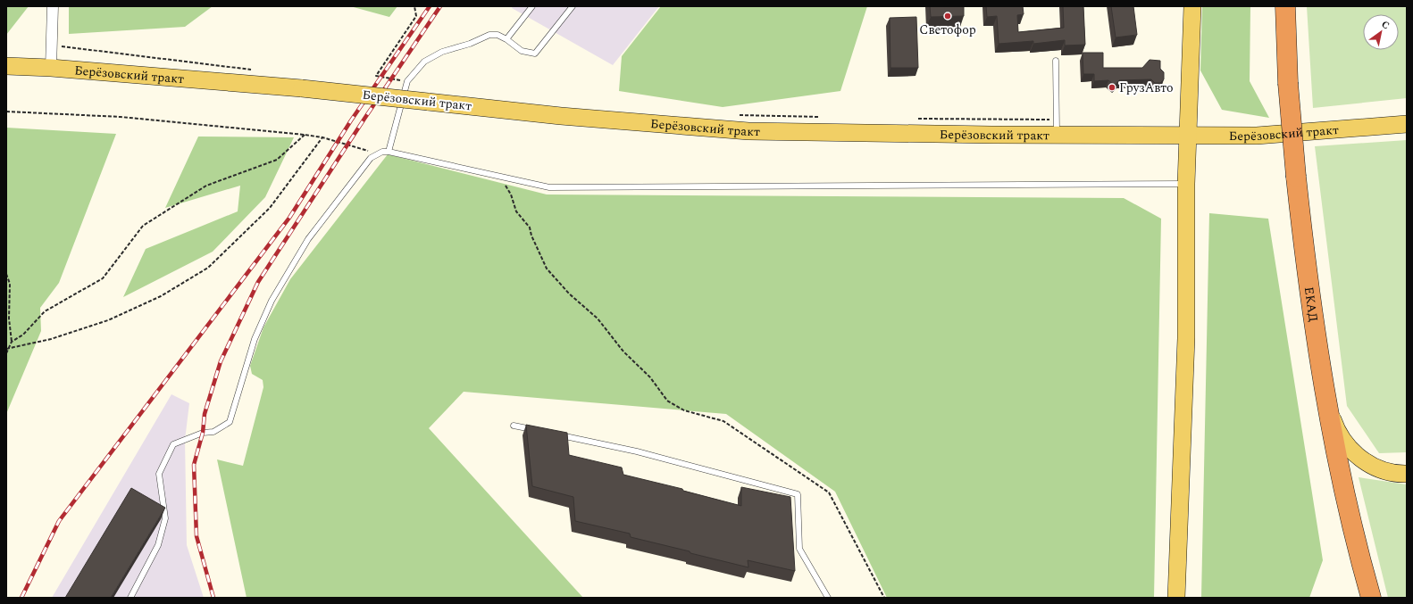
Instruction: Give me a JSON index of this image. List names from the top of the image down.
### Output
{
  "streets": {
    "highway": ["ЕКАД"],
    "main road": ["Берёзовский тракт"]
  },
  "places": ["Светофор", "ГрузАвто"],
  "north": "top right"
}
